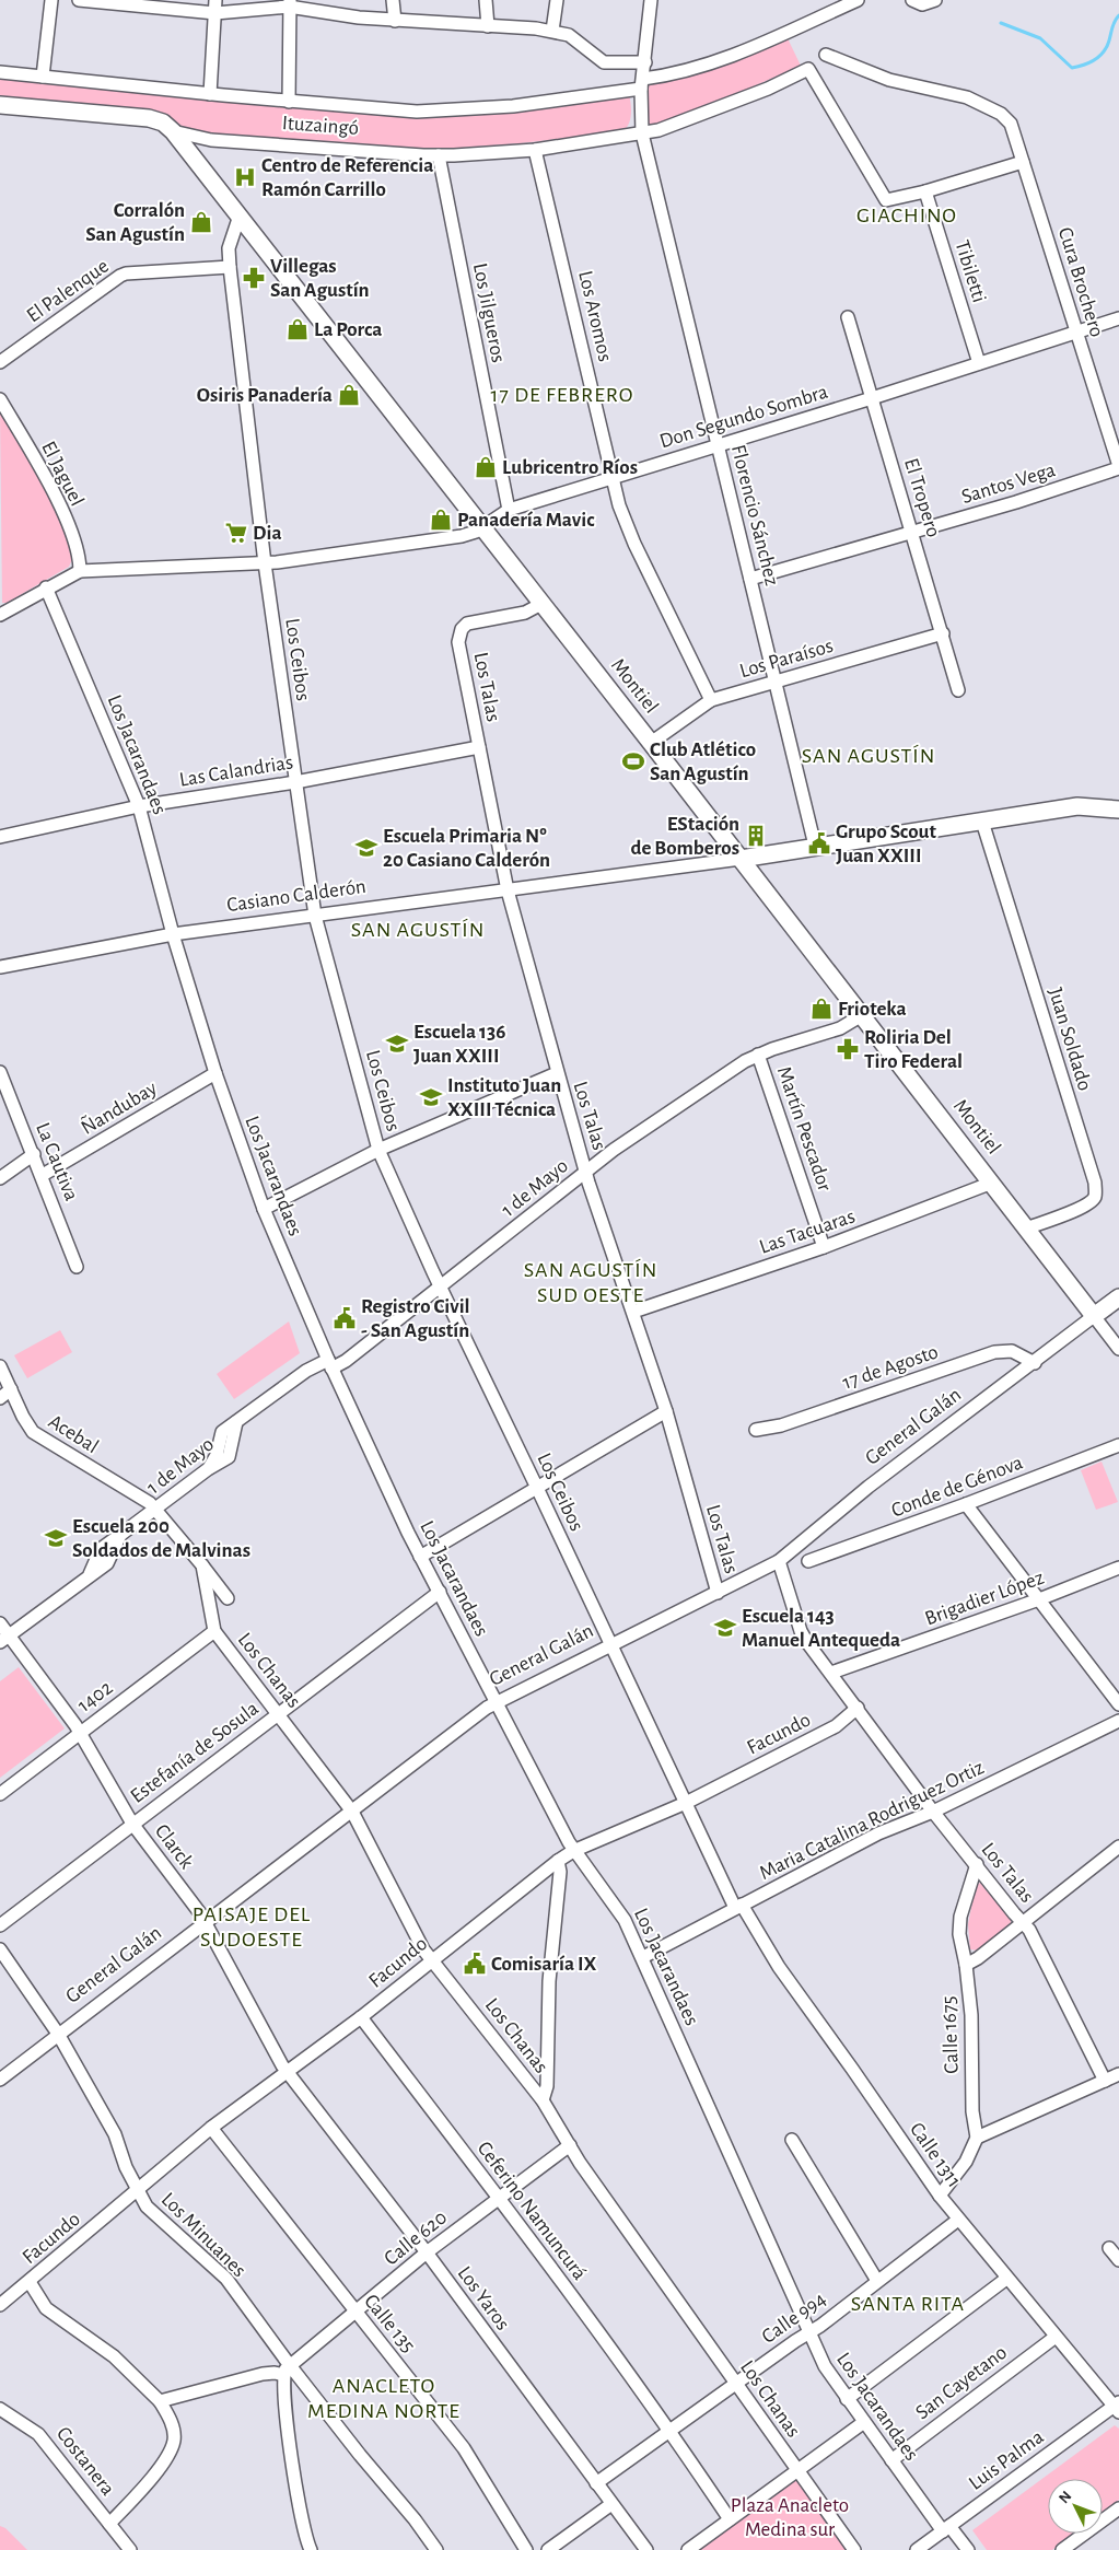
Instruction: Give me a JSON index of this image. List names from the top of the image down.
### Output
{
  "streets": {
    "street": [
      "Ituzaingó",
      "Tibiletti",
      "Cura Brochero",
      "El Palenque",
      "Los Jilgueros",
      "Los Aromos",
      "Don Segundo Sombra",
      "El Jaguel",
      "Santos Vega",
      "El Tropero",
      "Florencio Sánchez",
      "Los Paraísos",
      "Los Ceibos",
      "Montiel",
      "Los Talas",
      "Los Jacarandaes",
      "Las Calandrias",
      "Casiano Calderón",
      "Juan Soldado",
      "Ñandubay",
      "Martín Pescador",
      "La Cautiva",
      "1 de Mayo",
      "Las Tacuaras",
      "17 de Agosto",
      "General Galán",
      "Acebal",
      "Conde de Génova",
      "Brigadier López",
      "Los Chanas",
      "1402",
      "Facundo",
      "Estefanía de Sosula",
      "Maria Catalina Rodriguez Ortiz",
      "Clarck",
      "Calle 1675",
      "Calle 1311",
      "Ceferino Namuncurá",
      "Los Minuanes",
      "Calle 620",
      "Los Yaros",
      "Calle 994",
      "Calle 135",
      "San Cayetano",
      "Luis Palma",
      "Costanera"
    ]
  },
  "crossings": [
    ["Ituzaingó", "Tibiletti"],
    ["Ituzaingó", "Los Jilgueros"],
    ["Ituzaingó", "Los Aromos"],
    ["Ituzaingó", "Florencio Sánchez"],
    ["Ituzaingó", "Montiel"],
    ["Tibiletti", "Don Segundo Sombra"],
    ["Cura Brochero", "Don Segundo Sombra"],
    ["Cura Brochero", "Santos Vega"],
    ["El Palenque", "Los Ceibos"],
    ["Los Jilgueros", "Don Segundo Sombra"],
    ["Los Aromos", "Don Segundo Sombra"],
    ["Los Aromos", "Los Paraísos"],
    ["Don Segundo Sombra", "El Jaguel"],
    ["Don Segundo Sombra", "El Tropero"],
    ["Don Segundo Sombra", "Florencio Sánchez"],
    ["Don Segundo Sombra", "Los Ceibos"],
    ["Don Segundo Sombra", "Montiel"],
    ["Don Segundo Sombra", "Los Jacarandaes"],
    ["Santos Vega", "El Tropero"],
    ["Santos Vega", "Florencio Sánchez"],
    ["El Tropero", "Los Paraísos"],
    ["Florencio Sánchez", "Los Paraísos"],
    ["Florencio Sánchez", "Casiano Calderón"],
    ["Los Paraísos", "Montiel"],
    ["Los Ceibos", "Montiel"],
    ["Los Ceibos", "Las Calandrias"],
    ["Los Ceibos", "Casiano Calderón"],
    ["Los Ceibos", "1 de Mayo"],
    ["Los Ceibos", "General Galán"],
    ["Los Ceibos", "Facundo"],
    ["Los Ceibos", "Maria Catalina Rodriguez Ortiz"],
    ["Los Ceibos", "Calle 1311"],
    ["Montiel", "Los Talas"],
    ["Montiel", "Casiano Calderón"],
    ["Montiel", "Juan Soldado"],
    ["Montiel", "1 de Mayo"],
    ["Montiel", "Las Tacuaras"],
    ["Montiel", "General Galán"],
    ["Los Talas", "Las Calandrias"],
    ["Los Talas", "Casiano Calderón"],
    ["Los Talas", "1 de Mayo"],
    ["Los Talas", "Las Tacuaras"],
    ["Los Talas", "General Galán"],
    ["Los Talas", "Brigadier López"],
    ["Los Talas", "Facundo"],
    ["Los Talas", "Maria Catalina Rodriguez Ortiz"],
    ["Los Talas", "Calle 1675"],
    ["Los Jacarandaes", "Las Calandrias"],
    ["Los Jacarandaes", "Casiano Calderón"],
    ["Los Jacarandaes", "Ñandubay"],
    ["Los Jacarandaes", "1 de Mayo"],
    ["Los Jacarandaes", "General Galán"],
    ["Los Jacarandaes", "Facundo"],
    ["Los Jacarandaes", "Estefanía de Sosula"],
    ["Los Jacarandaes", "Maria Catalina Rodriguez Ortiz"],
    ["Los Jacarandaes", "Calle 994"],
    ["Los Jacarandaes", "San Cayetano"],
    ["Los Jacarandaes", "Luis Palma"],
    ["Casiano Calderón", "Juan Soldado"],
    ["Ñandubay", "La Cautiva"],
    ["Martín Pescador", "1 de Mayo"],
    ["Martín Pescador", "Las Tacuaras"],
    ["1 de Mayo", "Acebal"],
    ["1 de Mayo", "Los Chanas"],
    ["1 de Mayo", "Clarck"],
    ["17 de Agosto", "General Galán"],
    ["General Galán", "Los Chanas"],
    ["General Galán", "Clarck"],
    ["General Galán", "Los Minuanes"],
    ["Acebal", "Los Chanas"],
    ["Los Chanas", "1402"],
    ["Los Chanas", "Facundo"],
    ["Los Chanas", "Estefanía de Sosula"],
    ["Los Chanas", "Calle 620"],
    ["Los Chanas", "Calle 994"],
    ["1402", "Clarck"],
    ["Facundo", "Clarck"],
    ["Facundo", "Ceferino Namuncurá"],
    ["Facundo", "Los Minuanes"],
    ["Facundo", "Los Yaros"],
    ["Facundo", "Calle 135"],
    ["Estefanía de Sosula", "Clarck"],
    ["Maria Catalina Rodriguez Ortiz", "Calle 1311"],
    ["Clarck", "Los Yaros"],
    ["Calle 1311", "Calle 994"],
    ["Calle 1311", "San Cayetano"],
    ["Calle 1311", "Luis Palma"],
    ["Ceferino Namuncurá", "Calle 620"],
    ["Ceferino Namuncurá", "Calle 994"],
    ["Los Minuanes", "Calle 620"],
    ["Calle 620", "Los Yaros"],
    ["Calle 620", "Calle 135"],
    ["Los Yaros", "Calle 994"]
  ],
  "districts": [
    "GIACHINO",
    "17 DE FEBRERO",
    "SAN AGUSTÍN",
    "SAN AGUSTÍN",
    "SAN AGUSTÍN SUD OESTE",
    "PAISAJE DEL SUDOESTE",
    "SANTA RITA",
    "ANACLETO MEDINA NORTE"
  ],
  "parks": ["Plaza Anacleto Medina sur"],
  "places": {
    "hospital": ["Centro de Referencia Ramón Carrillo"],
    "shop": [
      "Corralón San Agustín",
      "La Porca",
      "Osiris Panadería",
      "Lubricentro Ríos",
      "Panadería Mavic",
      "Frioteka"
    ],
    "pharmacy": ["Villegas San Agustín", "Roliria Del Tiro Federal"],
    "supermarket": ["Dia"],
    "sports": ["Club Atlético San Agustín"],
    "building": ["EStación de Bomberos"],
    "public building": ["Grupo Scout Juan XXIII", "Registro Civil - San Agustín", "Comisaría IX"],
    "school or university": [
      "Escuela Primaria Nº 20 Casiano Calderón",
      "Escuela 136 Juan XXIII",
      "Instituto Juan XXIII Técnica",
      "Escuela 200 Soldados de Malvinas",
      "Escuela 143 Manuel Antequeda"
    ]
  },
  "north": "top left"
}
